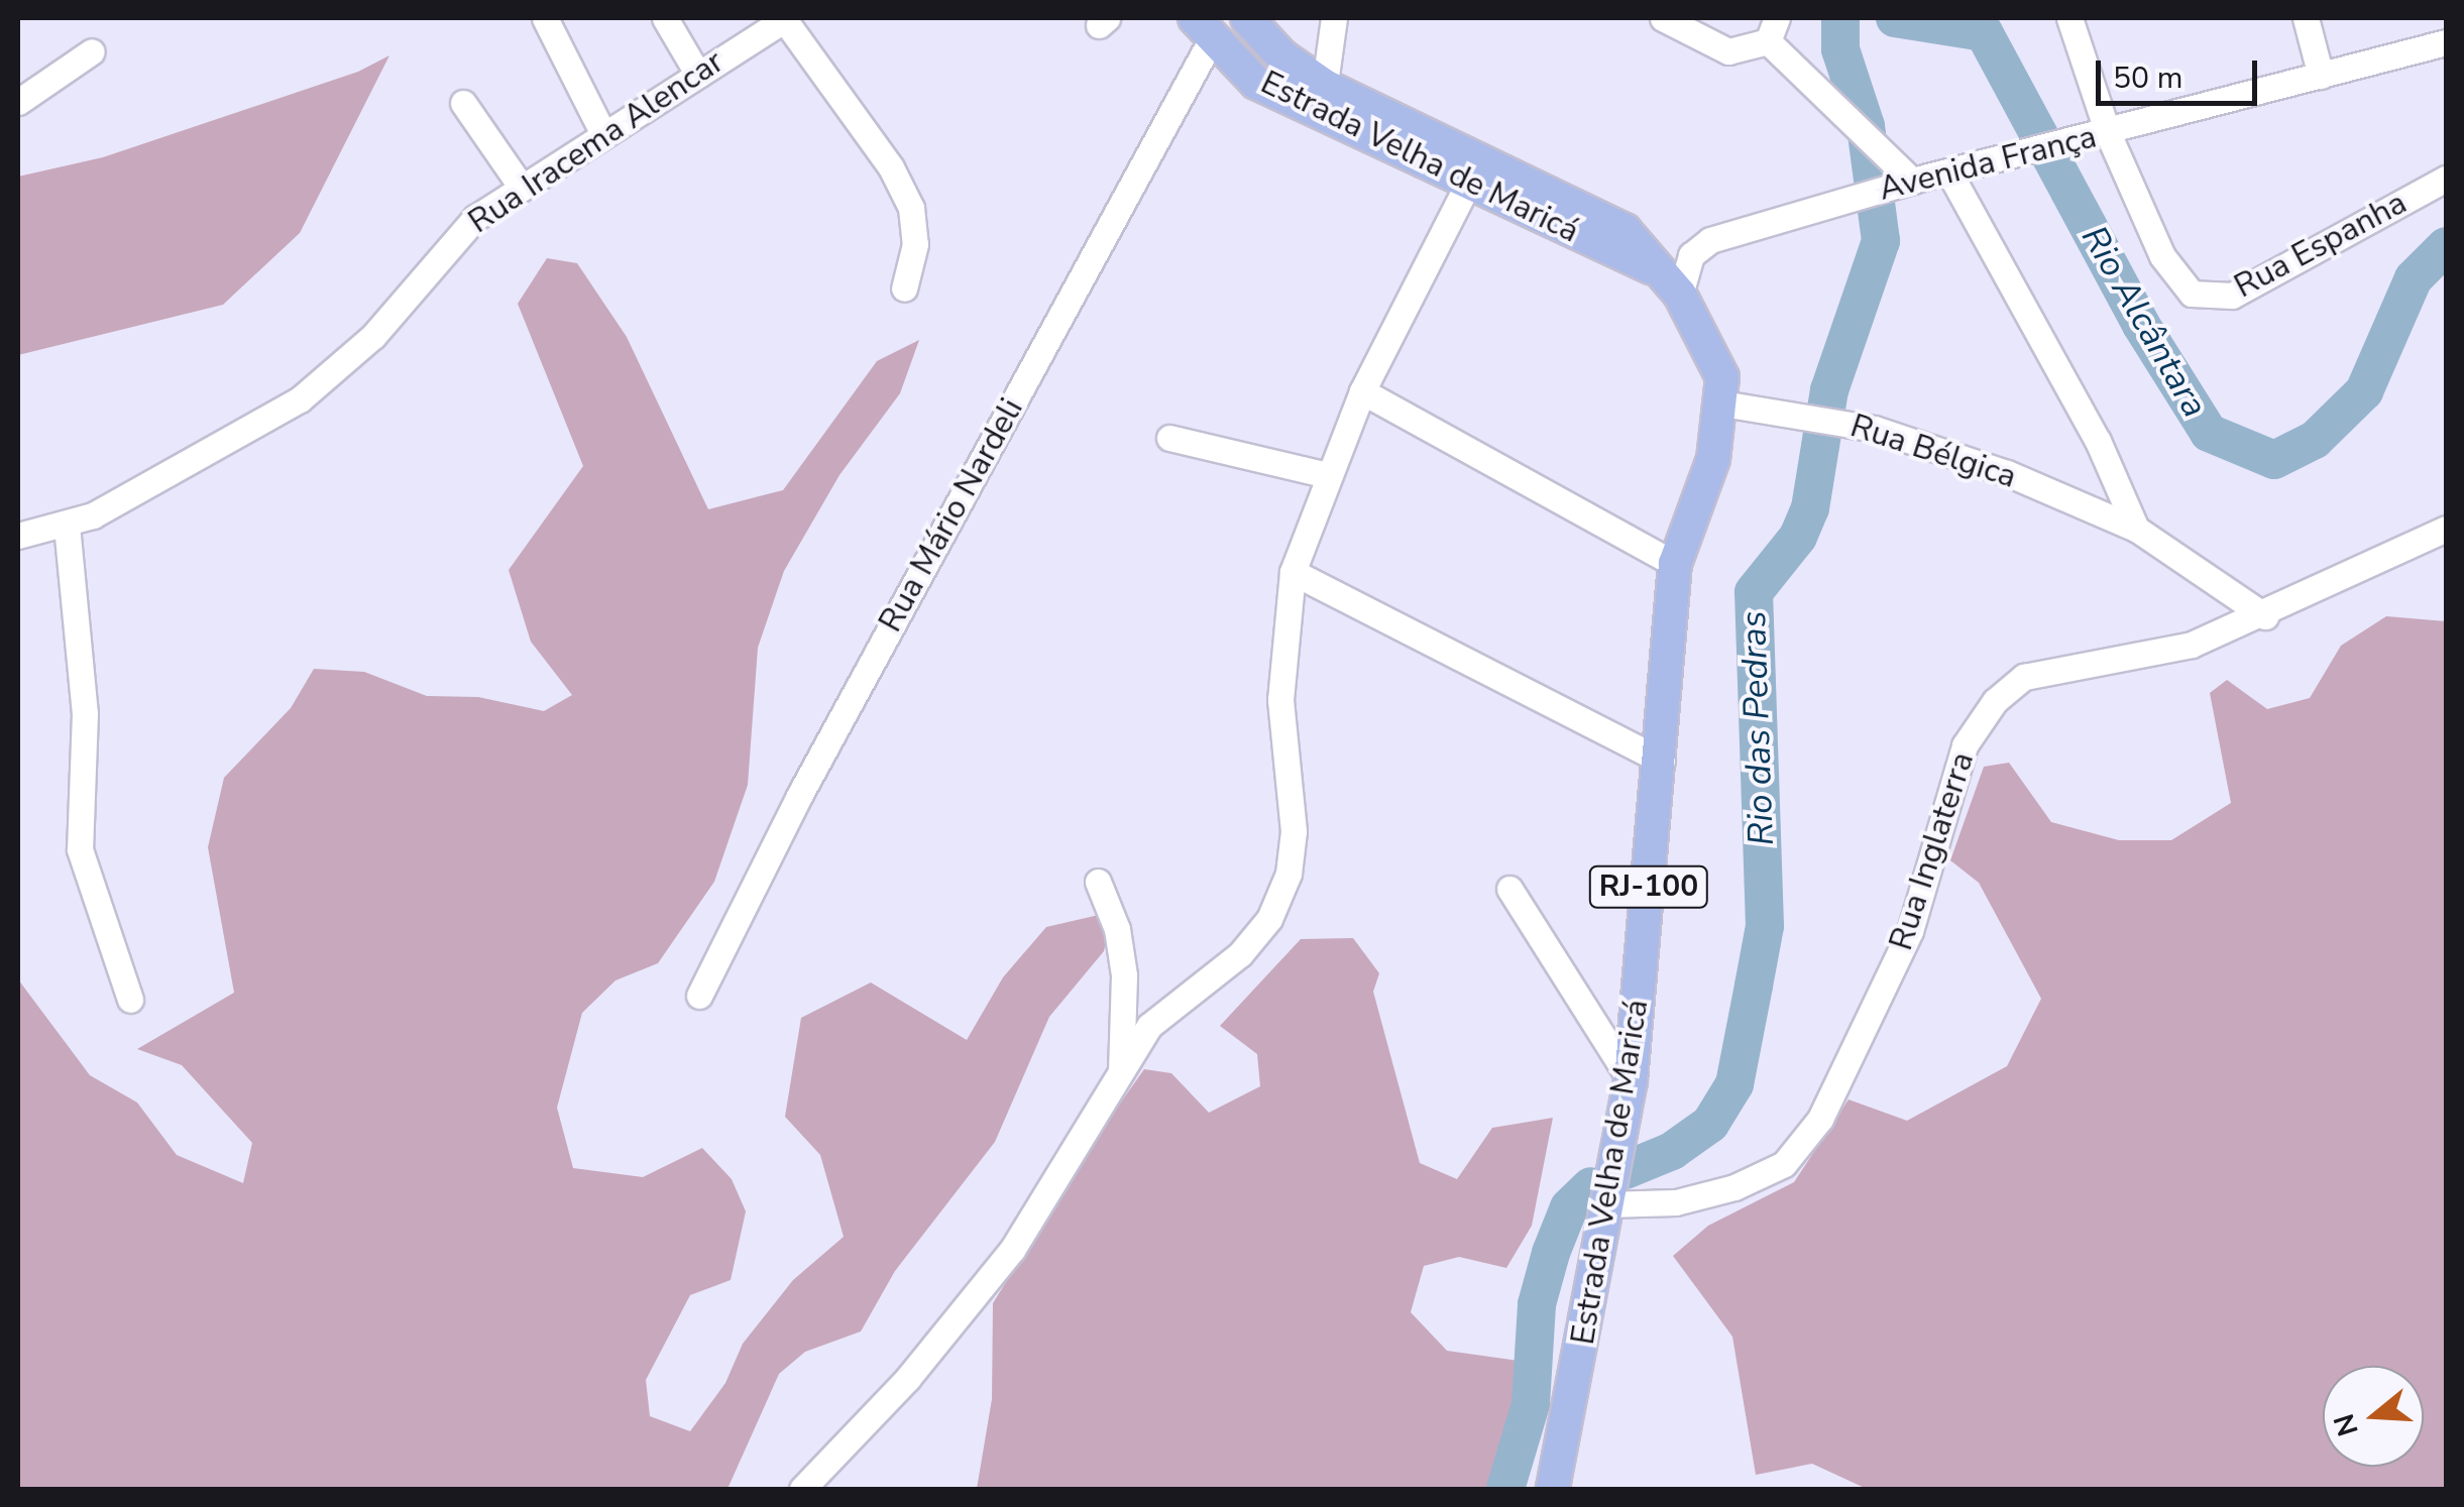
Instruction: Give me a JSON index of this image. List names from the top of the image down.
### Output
{
  "streets": {
    "main road": ["Estrada Velha de Maricá", "RJ-100"],
    "street": [
      "Rua Iracema Alencar",
      "Avenida França",
      "Rua Espanha",
      "Rua Bélgica",
      "Rua Mário Nardeli",
      "Rua Inglaterra"
    ]
  },
  "crossings": [
    ["Estrada Velha de Maricá", "Avenida França"],
    ["Estrada Velha de Maricá", "Rua Bélgica"],
    ["Estrada Velha de Maricá", "Rua Mário Nardeli"],
    ["Estrada Velha de Maricá", "Rua Inglaterra"],
    ["Avenida França", "Rua Espanha"],
    ["Rua Bélgica", "Rua Inglaterra"]
  ],
  "water": ["Rio Alcântara", "Rio das Pedras"],
  "scale_bar": "50 m",
  "north": "left"
}
